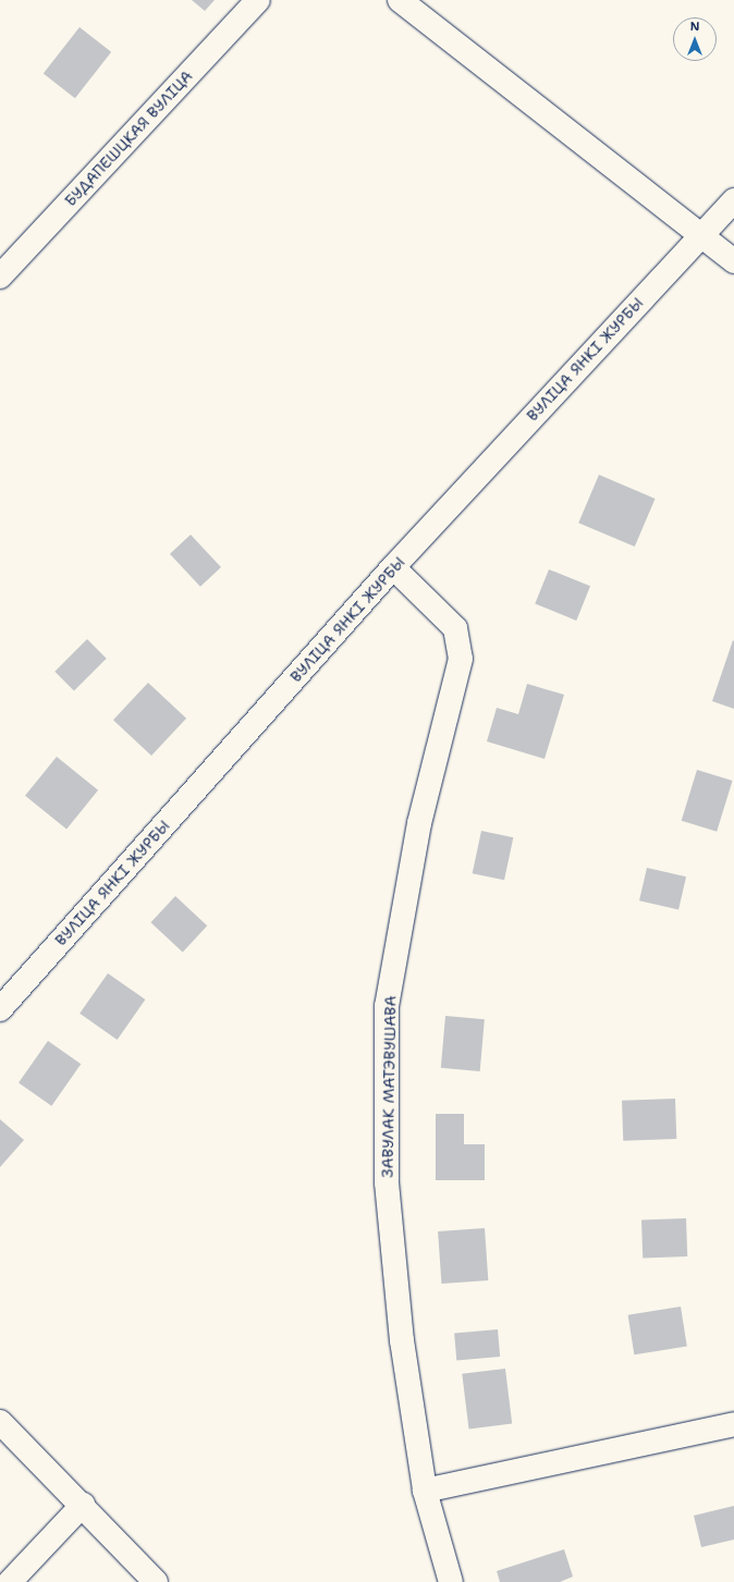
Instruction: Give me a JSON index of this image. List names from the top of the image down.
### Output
{
  "streets": {
    "street": ["БУДАПЕШЦКАЯ ВУЛІЦА", "ВУЛІЦА ЯНКІ ЖУРБЫ", "ЗАВУЛАК МАТЭВУШАВА"]
  },
  "crossings": [
    ["ВУЛІЦА ЯНКІ ЖУРБЫ", "ЗАВУЛАК МАТЭВУШАВА"]
  ],
  "north": "top"
}
